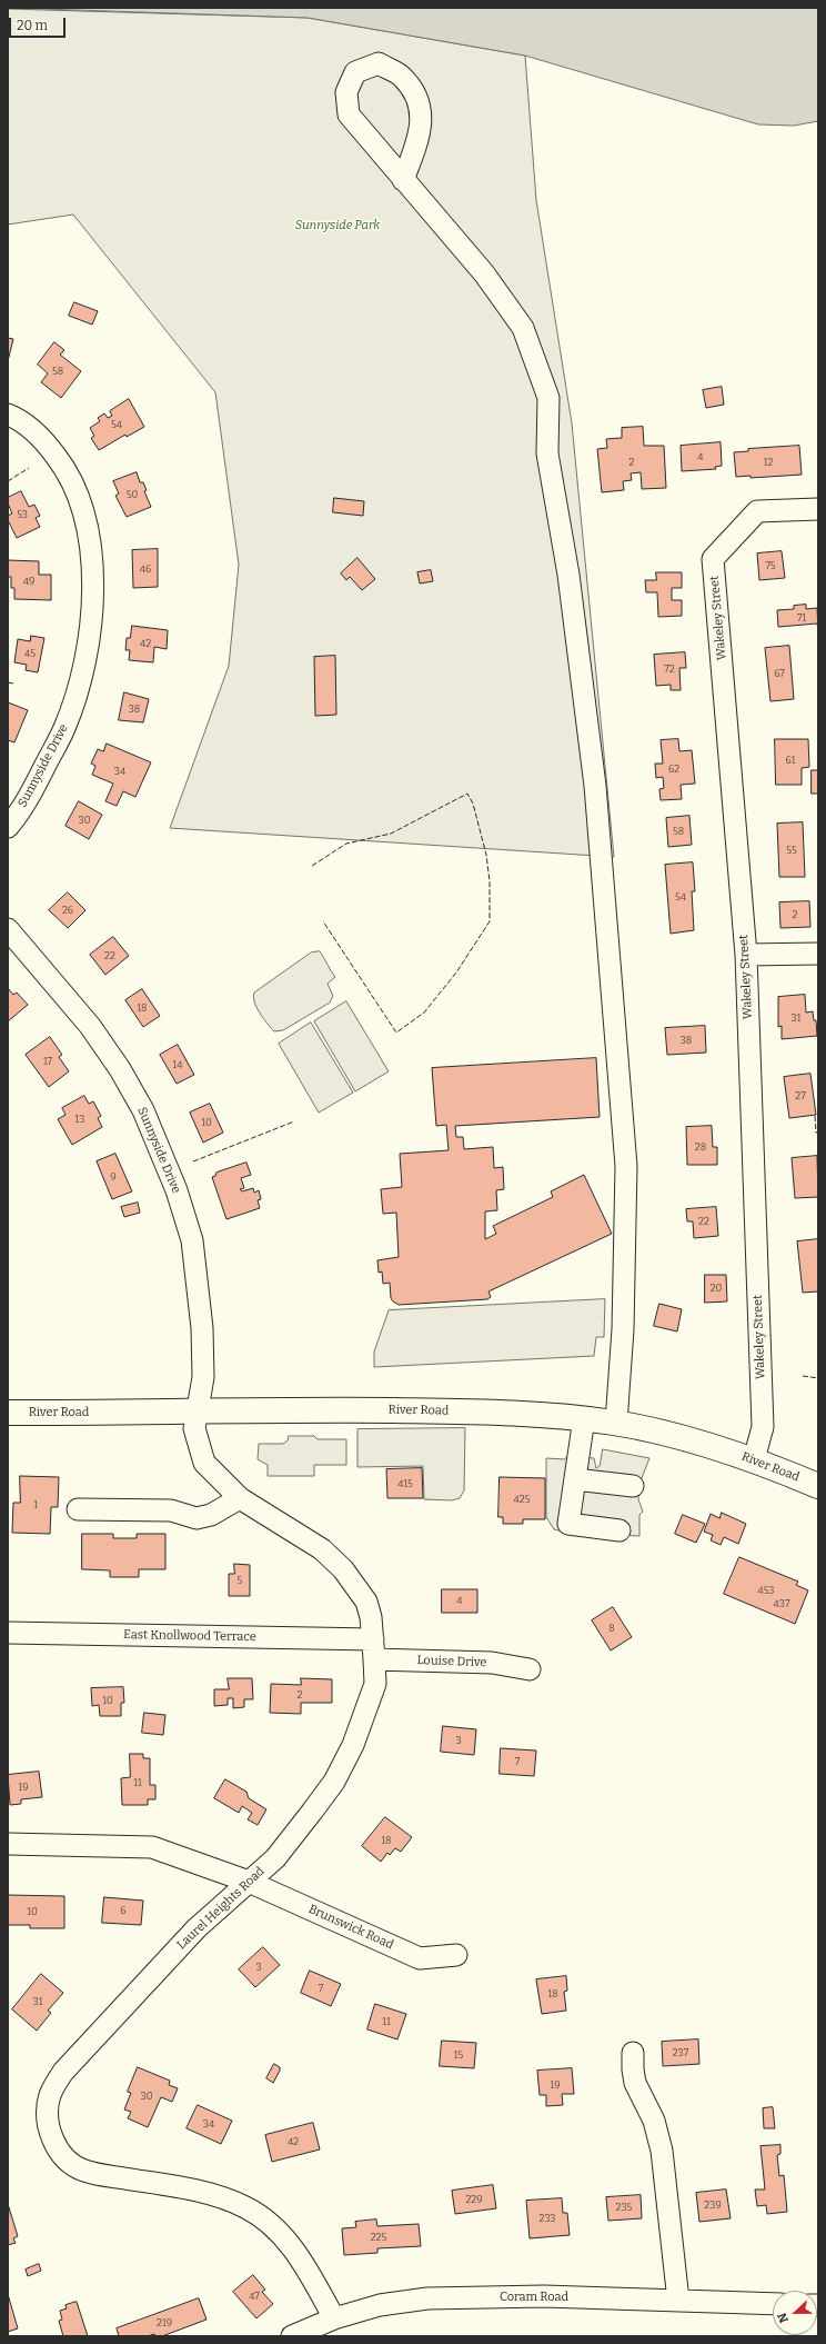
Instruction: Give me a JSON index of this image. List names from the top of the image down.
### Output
{
  "streets": {
    "main road": ["River Road"],
    "street": [
      "Wakeley Street",
      "Sunnyside Drive",
      "East Knollwood Terrace",
      "Louise Drive",
      "Laurel Heights Road",
      "Brunswick Road",
      "Coram Road"
    ]
  },
  "crossings": [
    ["Wakeley Street", "River Road"],
    ["Sunnyside Drive", "River Road"],
    ["Sunnyside Drive", "Laurel Heights Road"],
    ["River Road", "Laurel Heights Road"],
    ["East Knollwood Terrace", "Louise Drive"],
    ["East Knollwood Terrace", "Laurel Heights Road"],
    ["Louise Drive", "Laurel Heights Road"],
    ["Laurel Heights Road", "Brunswick Road"],
    ["Laurel Heights Road", "Coram Road"]
  ],
  "parks": ["Sunnyside Park"],
  "house_numbers": [
    "58",
    "54",
    "4",
    "2",
    "12",
    "50",
    "53",
    "75",
    "46",
    "49",
    "71",
    "42",
    "45",
    "72",
    "67",
    "38",
    "61",
    "62",
    "34",
    "30",
    "58",
    "55",
    "54",
    "26",
    "2",
    "22",
    "18",
    "31",
    "38",
    "17",
    "14",
    "27",
    "13",
    "10",
    "28",
    "9",
    "22",
    "20",
    "415",
    "425",
    "1",
    "5",
    "453",
    "4",
    "437",
    "8",
    "2",
    "10",
    "3",
    "7",
    "11",
    "19",
    "18",
    "6",
    "10",
    "3",
    "7",
    "18",
    "31",
    "11",
    "237",
    "15",
    "19",
    "30",
    "34",
    "42",
    "229",
    "239",
    "235",
    "233",
    "225",
    "47",
    "219"
  ],
  "scale_bar": "20 m",
  "north": "left"
}
